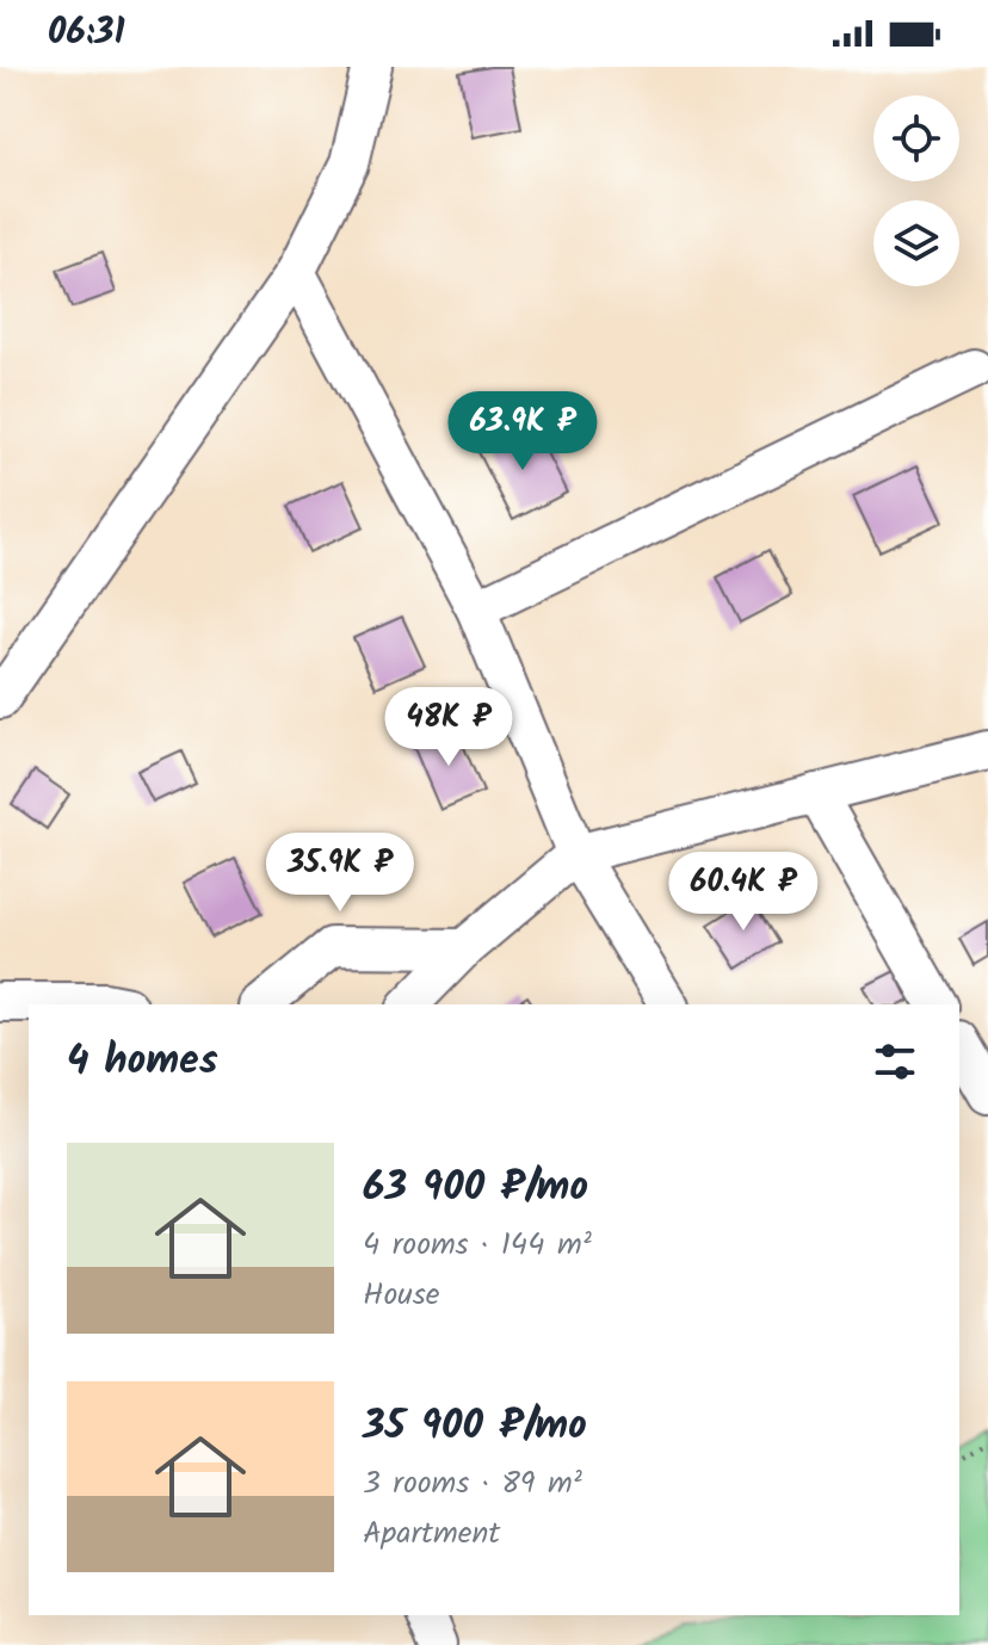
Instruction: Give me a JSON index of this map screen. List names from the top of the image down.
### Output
{
  "page": {
    "status": "06:31",
    "price": [
      "63.9K ₽",
      "48K ₽",
      "35.9K ₽",
      "60.4K ₽"
    ],
    "heading": "4 homes",
    "list": [
      {
        "name": "63 900 ₽/mo",
        "note": "4 rooms · 144 m² · House"
      },
      {
        "name": "35 900 ₽/mo",
        "note": "3 rooms · 89 m² · Apartment"
      }
    ]
  }
}
